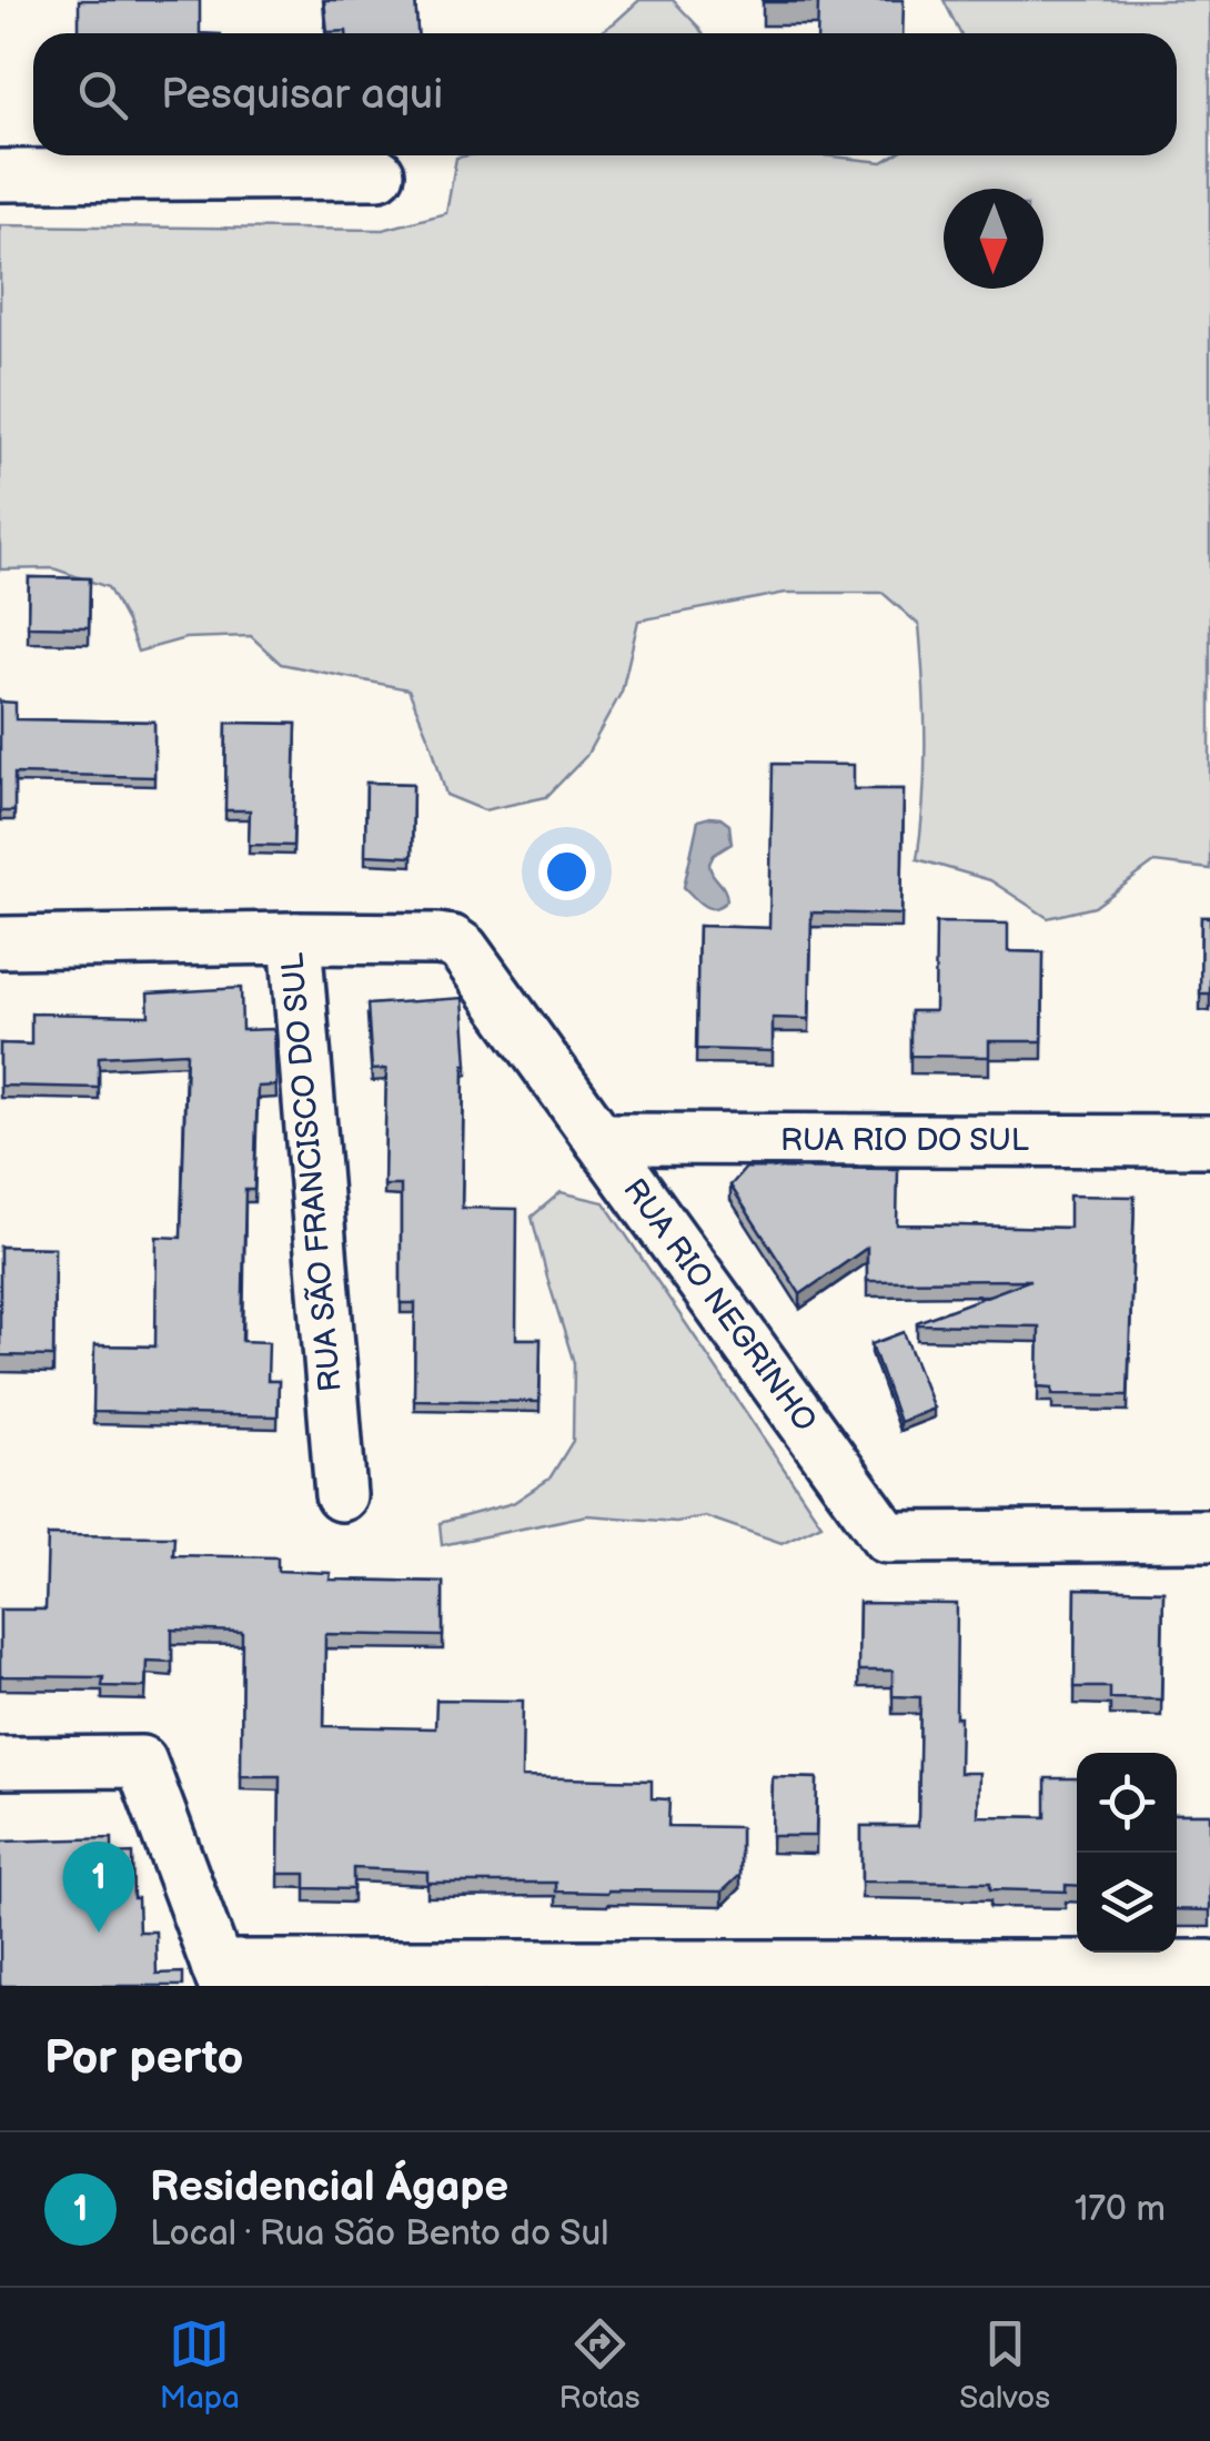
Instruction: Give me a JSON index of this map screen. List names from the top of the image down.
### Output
{
  "streets": {
    "street": ["RUA RIO DO SUL", "RUA SÃO FRANCISCO DO SUL", "RUA RIO NEGRINHO"]
  },
  "crossings": [
    ["RUA RIO DO SUL", "RUA RIO NEGRINHO"],
    ["RUA SÃO FRANCISCO DO SUL", "RUA RIO NEGRINHO"]
  ],
  "north": "bottom",
  "page": {
    "search": "Pesquisar aqui",
    "pins": "1",
    "heading": "Por perto",
    "list": [
      {
        "mark": "1",
        "name": "Residencial Ágape",
        "note": "Local · Rua São Bento do Sul",
        "value": "170 m"
      }
    ],
    "nav": ["Mapa", "Rotas", "Salvos"]
  }
}
